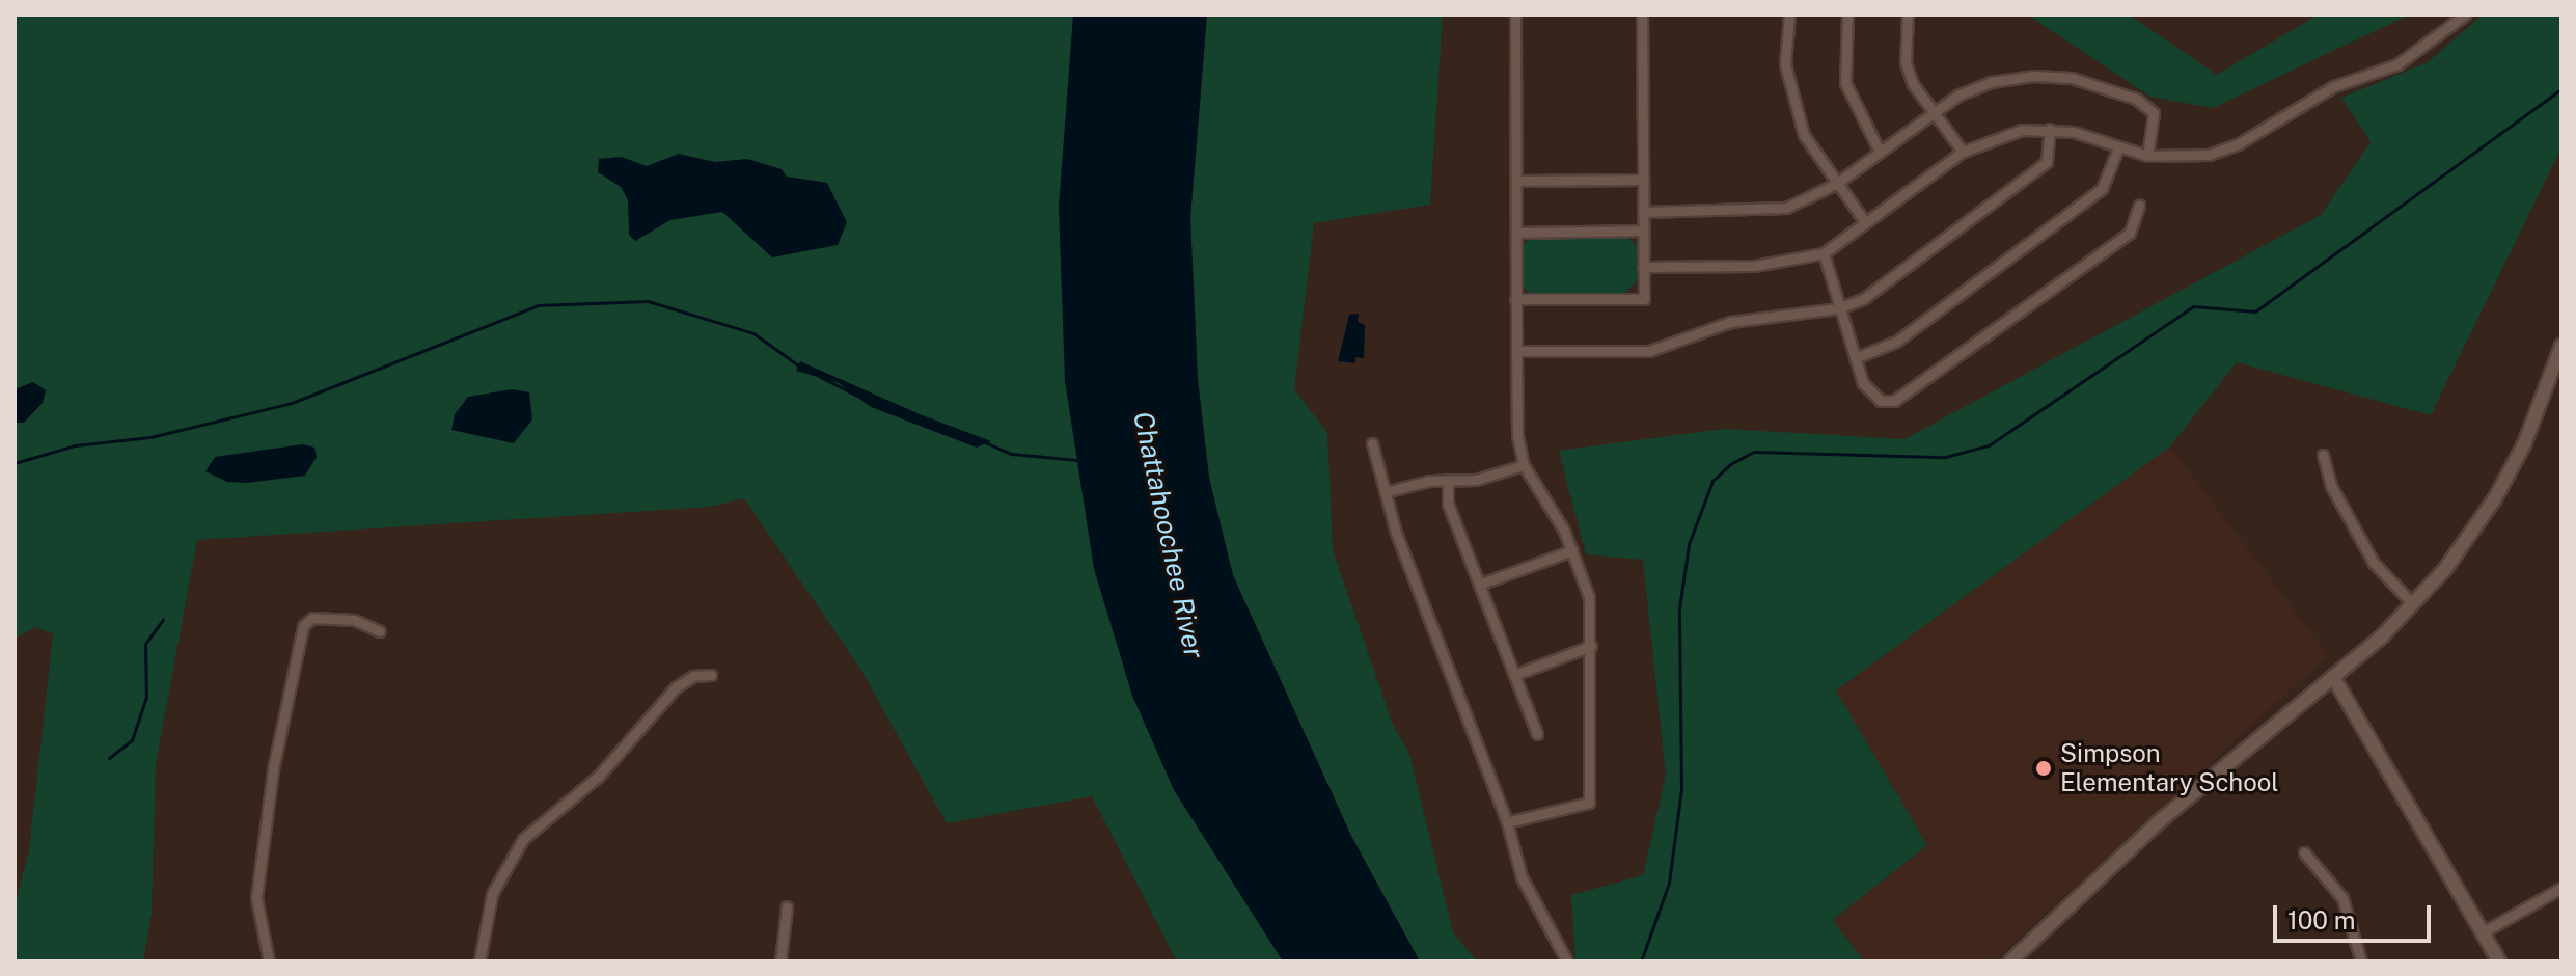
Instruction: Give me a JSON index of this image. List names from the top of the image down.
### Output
{
  "water": ["Chattahoochee River"],
  "places": ["Simpson Elementary School"],
  "scale_bar": "100 m"
}
